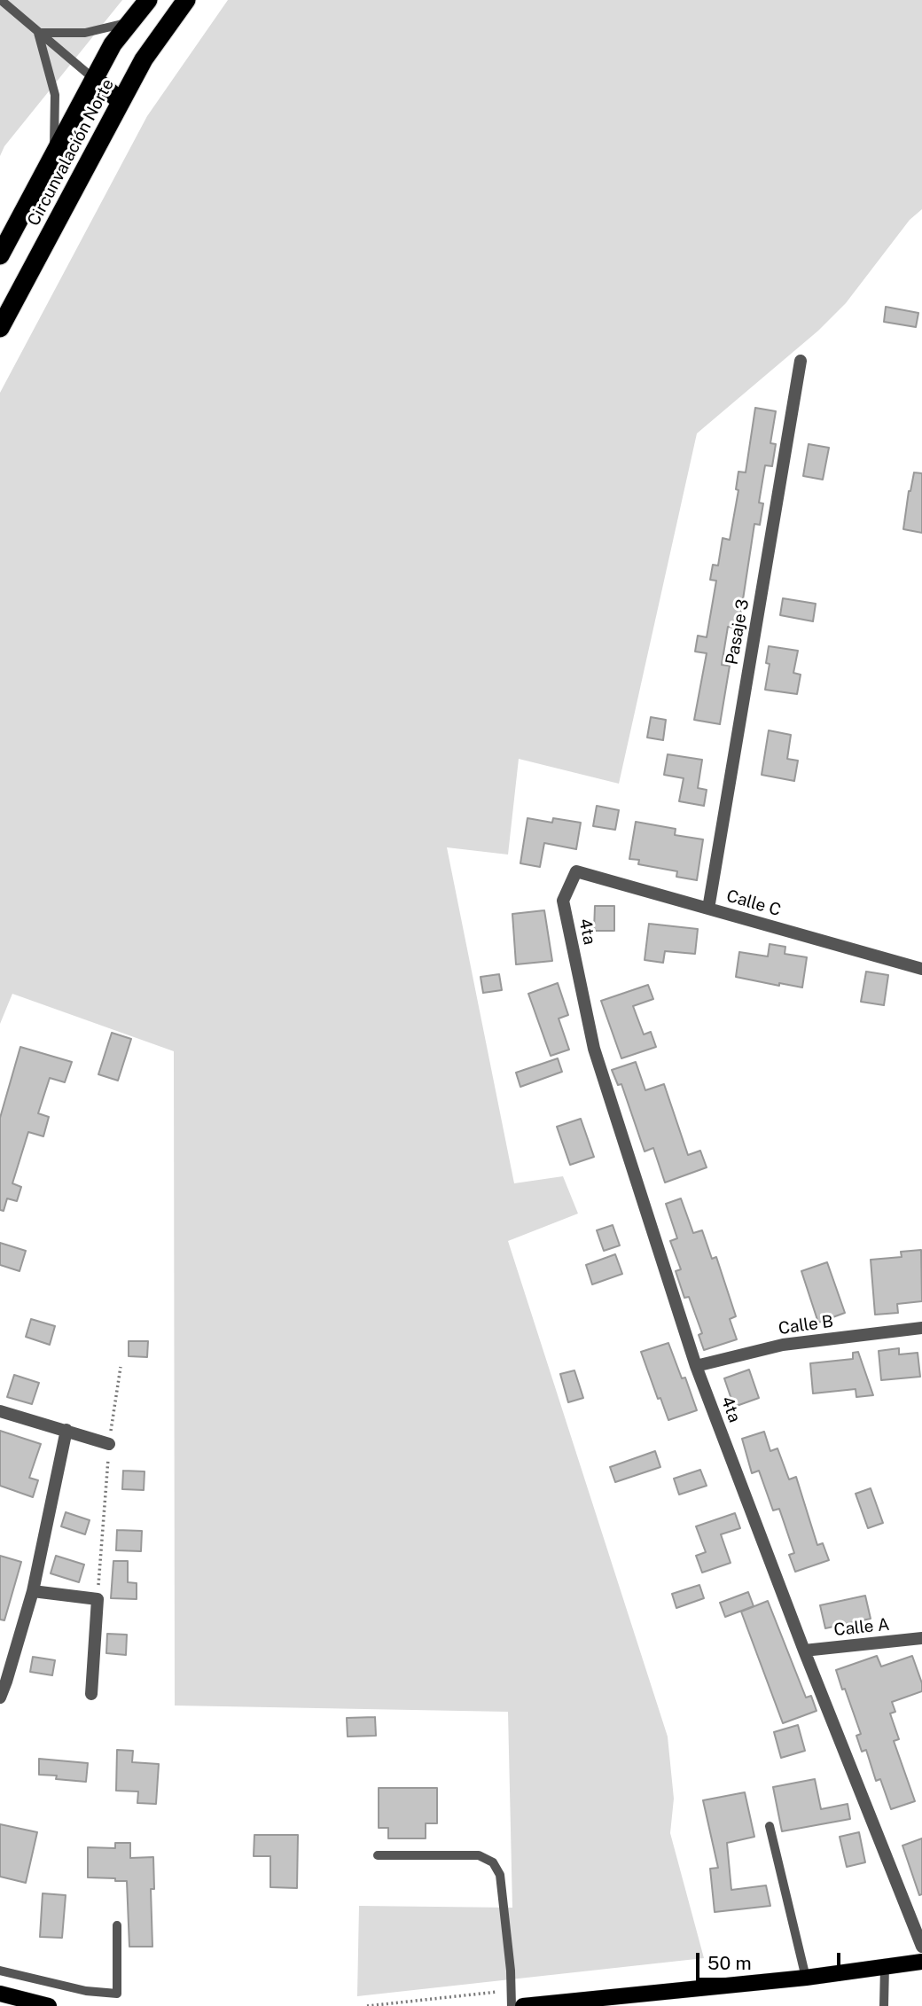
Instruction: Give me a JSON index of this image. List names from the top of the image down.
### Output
{
  "streets": {
    "highway": ["Circunvalación Norte"],
    "street": [
      "Pasaje 3",
      "Calle C",
      "4ta",
      "Calle B",
      "Calle A"
    ]
  },
  "crossings": [
    ["Pasaje 3", "Calle C"],
    ["Calle C", "4ta"],
    ["4ta", "Calle B"],
    ["4ta", "Calle A"]
  ],
  "scale_bar": "50 m"
}
